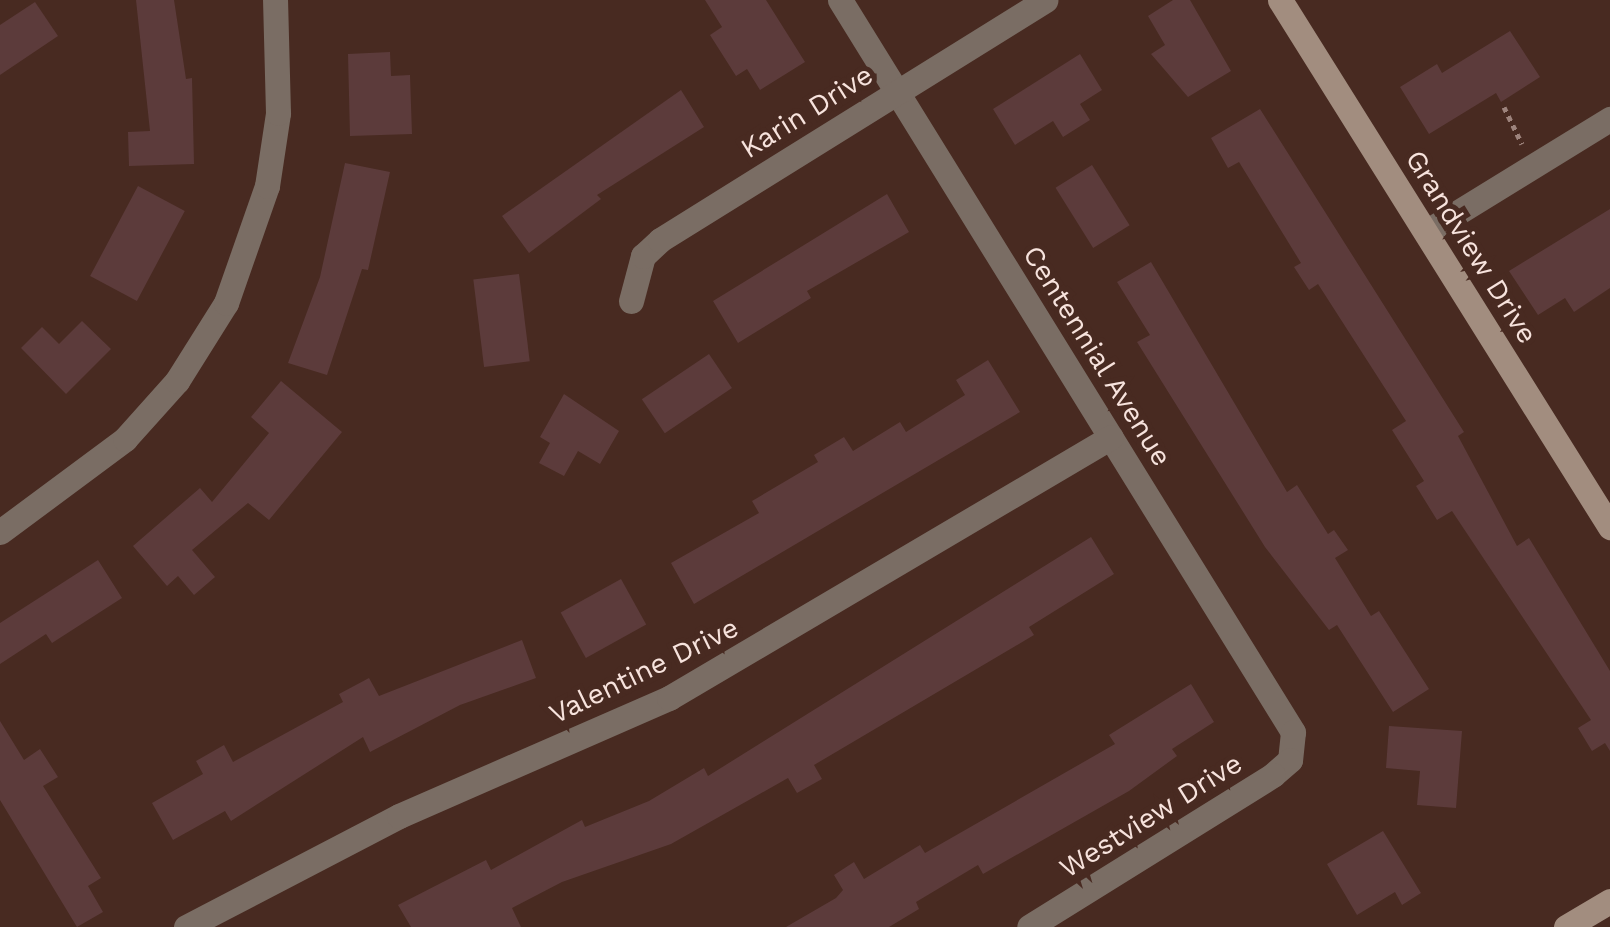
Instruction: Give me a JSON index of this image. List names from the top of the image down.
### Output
{
  "streets": {
    "street": [
      "Karin Drive",
      "Grandview Drive",
      "Centennial Avenue",
      "Valentine Drive",
      "Westview Drive"
    ]
  },
  "crossings": [
    ["Karin Drive", "Centennial Avenue"],
    ["Centennial Avenue", "Valentine Drive"],
    ["Centennial Avenue", "Westview Drive"]
  ]
}
